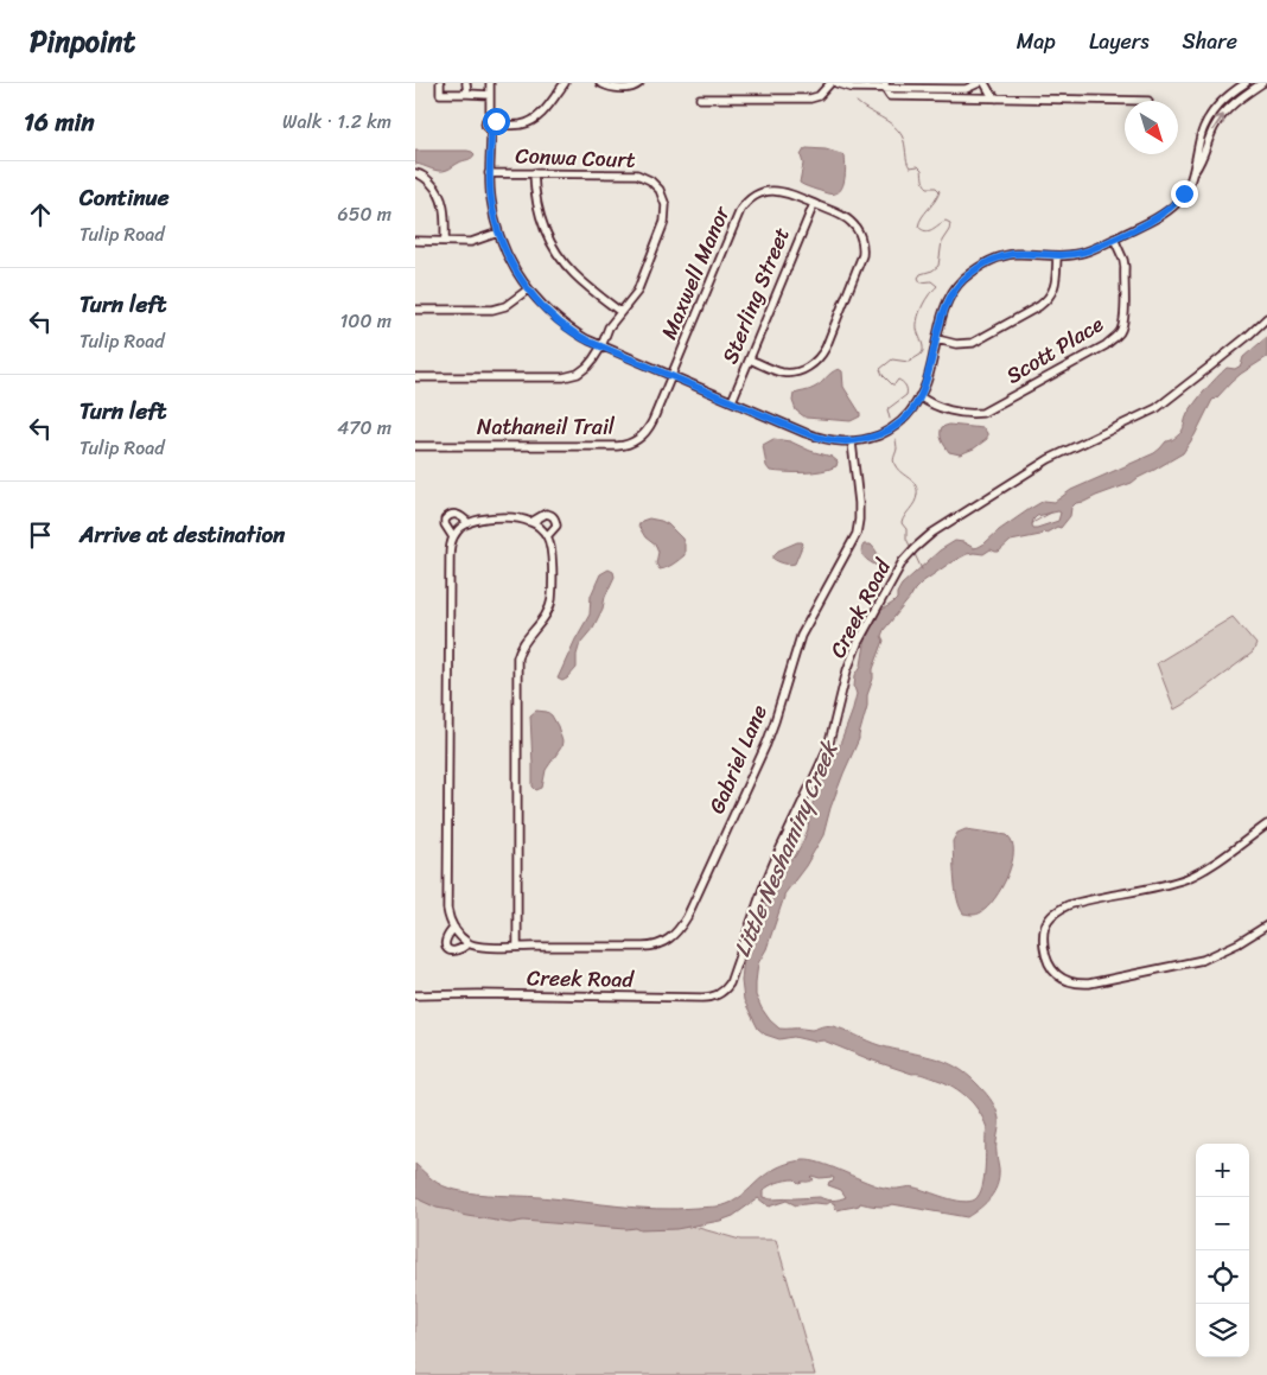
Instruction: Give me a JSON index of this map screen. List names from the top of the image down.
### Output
{
  "streets": {
    "street": [
      "Conwa Court",
      "Maxwell Manor",
      "Sterling Street",
      "Scott Place",
      "Nathaneil Trail",
      "Creek Road",
      "Gabriel Lane"
    ]
  },
  "crossings": [
    ["Maxwell Manor", "Sterling Street"],
    ["Maxwell Manor", "Nathaneil Trail"]
  ],
  "water": ["Little Neshaminy Creek"],
  "north": "bottom right",
  "page": {
    "header": "Pinpoint",
    "nav": ["Map", "Layers", "Share"],
    "heading": ["16 min", "Walk · 1.2 km"],
    "list": [
      ["Continue", "Tulip Road", "650 m"],
      ["Turn left", "Tulip Road", "100 m"],
      ["Turn left", "Tulip Road", "470 m"],
      "Arrive at destination"
    ],
    "map_buttons": ["+", "−"]
  }
}
